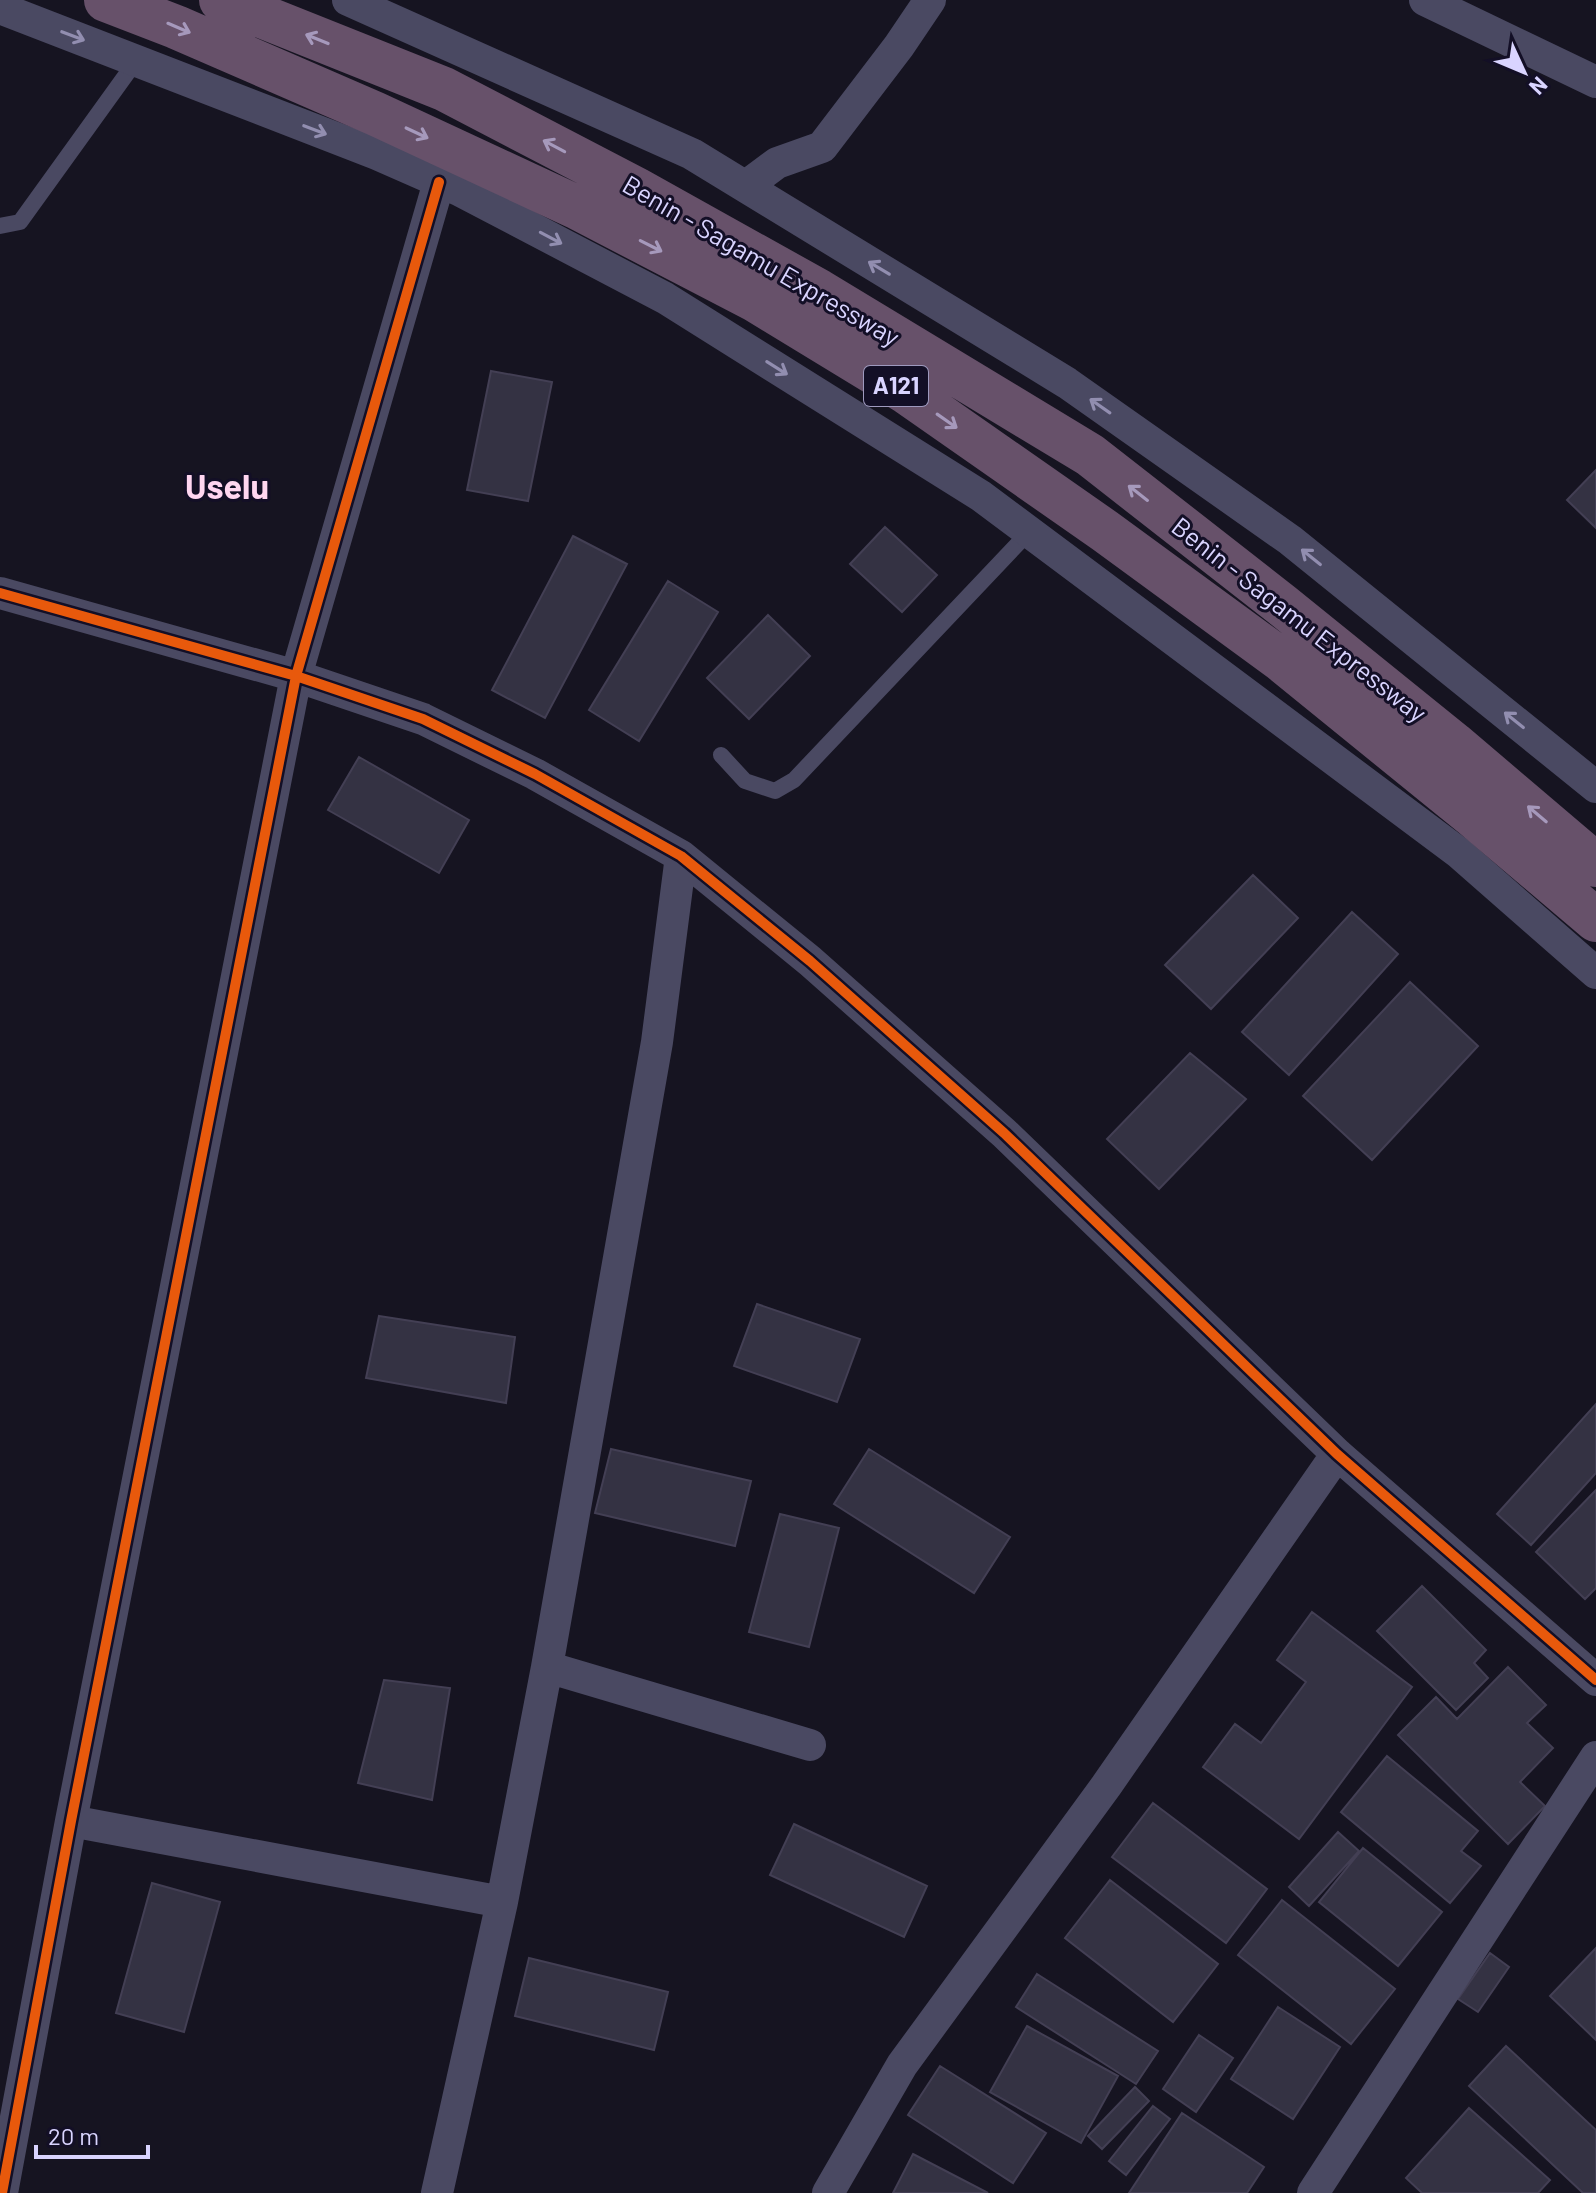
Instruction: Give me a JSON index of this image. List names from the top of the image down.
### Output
{
  "streets": {
    "highway": ["Benin - Sagamu Expressway", "A121"]
  },
  "districts": ["Uselu"],
  "scale_bar": "20 m",
  "north": "bottom right"
}
